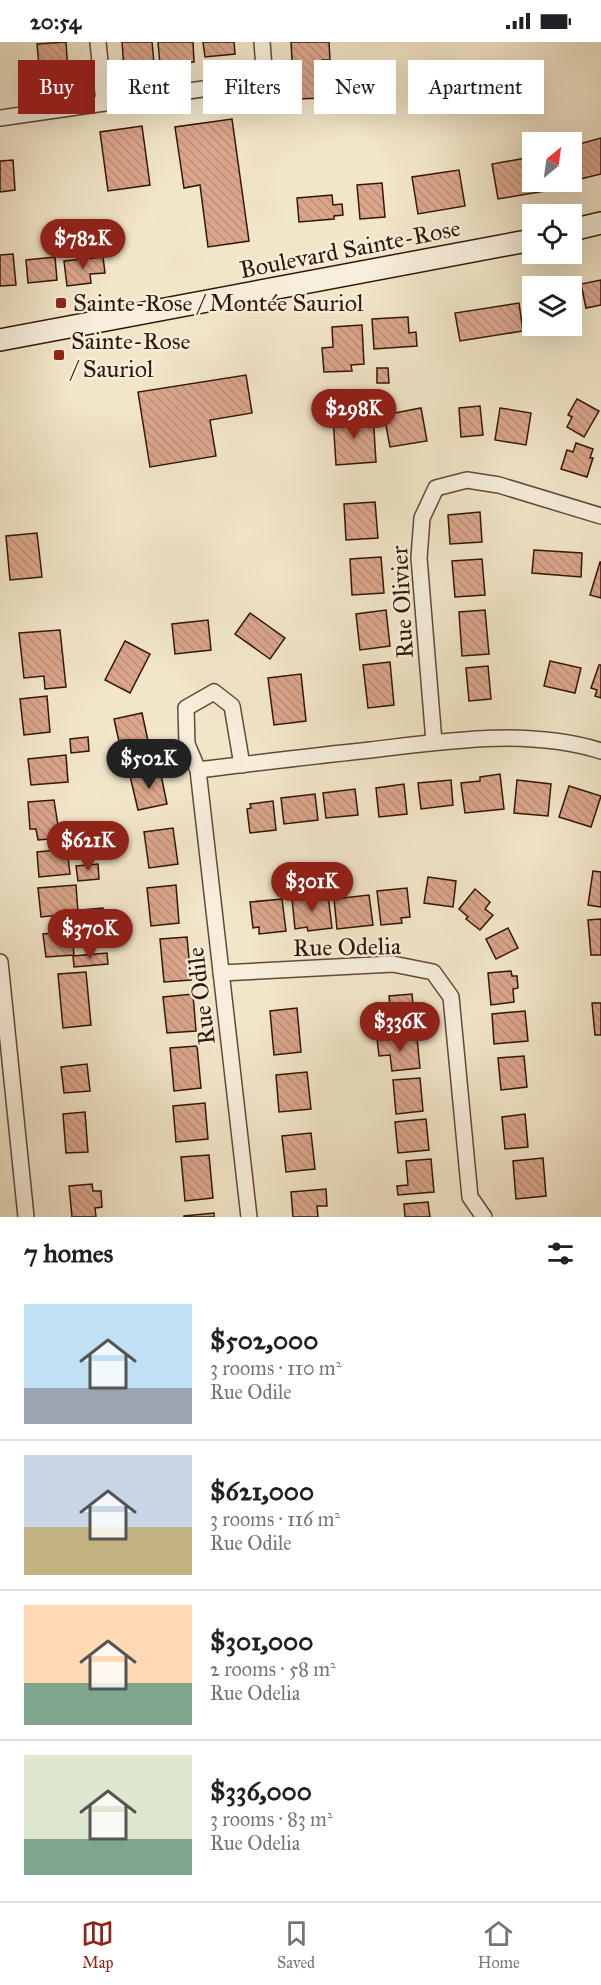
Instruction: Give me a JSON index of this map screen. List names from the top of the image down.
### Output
{
  "streets": {
    "street": [
      "Boulevard Sainte-Rose",
      "Rue Olivier",
      "Rue Odelia",
      "Rue Odile"
    ]
  },
  "crossings": [
    ["Rue Odelia", "Rue Odile"]
  ],
  "places": {
    "transit": ["Sainte-Rose / Montée Sauriol", "Sainte-Rose / Sauriol"]
  },
  "north": "top right",
  "page": {
    "status": "20:54",
    "chip": [
      "Buy",
      "Rent",
      "Filters",
      "New",
      "Apartment"
    ],
    "price": [
      "$782K",
      "$298K",
      "$502K",
      "$621K",
      "$301K",
      "$370K",
      "$336K"
    ],
    "heading": "7 homes",
    "list": [
      {
        "name": "$502,000",
        "note": "3 rooms · 110 m² · Rue Odile"
      },
      {
        "name": "$621,000",
        "note": "3 rooms · 116 m² · Rue Odile"
      },
      {
        "name": "$301,000",
        "note": "2 rooms · 58 m² · Rue Odelia"
      },
      {
        "name": "$336,000",
        "note": "3 rooms · 83 m² · Rue Odelia"
      }
    ],
    "tabs": ["Map", "Saved", "Home"]
  }
}
